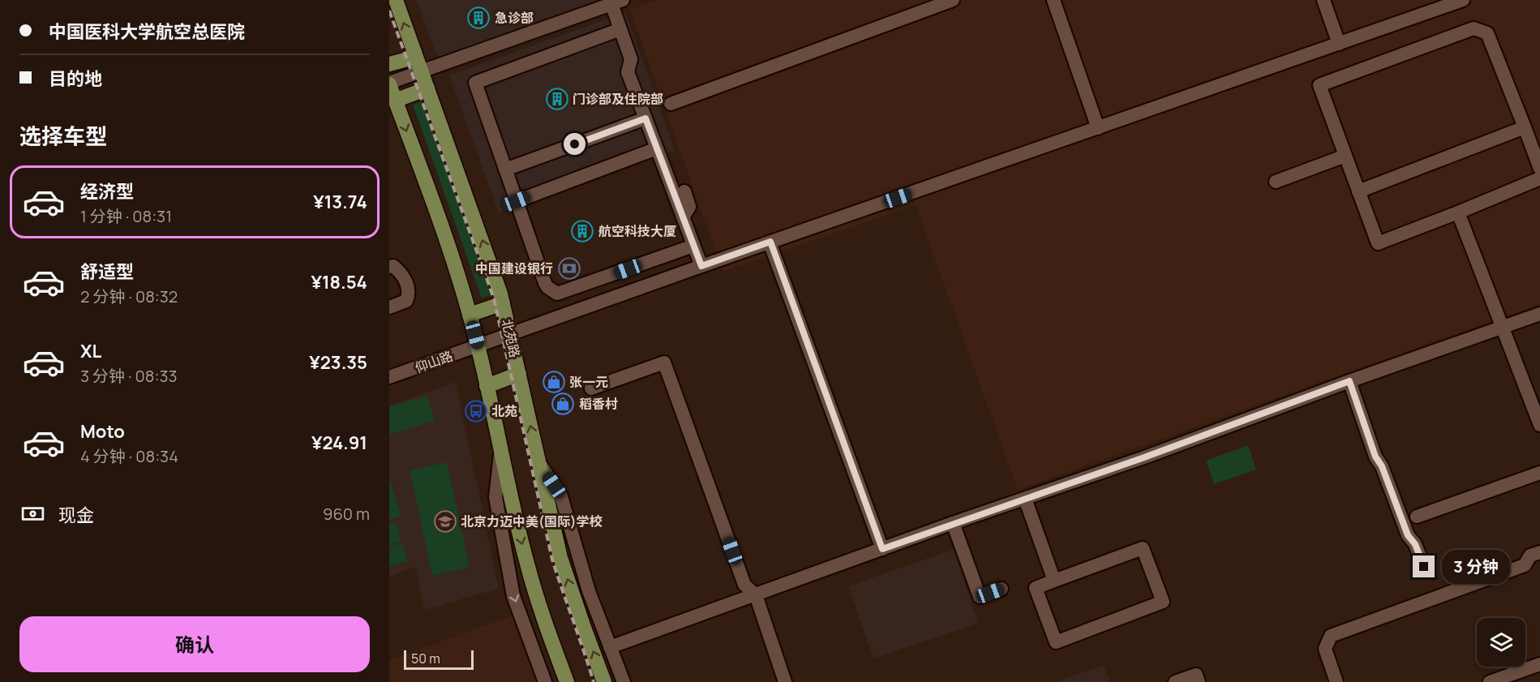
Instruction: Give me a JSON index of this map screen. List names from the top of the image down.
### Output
{
  "streets": {
    "main road": ["北苑路"],
    "street": ["仰山路"]
  },
  "crossings": [
    ["北苑路", "仰山路"]
  ],
  "places": {
    "building": ["急诊部", "门诊部及住院部", "航空科技大厦"],
    "bank": ["中国建设银行"],
    "shop": ["张一元", "稻香村"],
    "bus stop": ["北苑"],
    "school or university": ["北京力迈中美(国际)学校"]
  },
  "scale_bar": "50 m",
  "page": {
    "banner": ["中国医科大学航空总医院", "目的地"],
    "heading": "选择车型",
    "list": [
      {
        "name": "经济型",
        "note": "1 分钟 · 08:31",
        "value": "¥13.74"
      },
      {
        "name": "舒适型",
        "note": "2 分钟 · 08:32",
        "value": "¥18.54"
      },
      {
        "name": "XL",
        "note": "3 分钟 · 08:33",
        "value": "¥23.35"
      },
      {
        "name": "Moto",
        "note": "4 分钟 · 08:34",
        "value": "¥24.91"
      }
    ],
    "pay": ["现金", "960 m"],
    "bubble": "3 分钟",
    "buttons": "确认",
    "scale": "50 m"
  }
}
